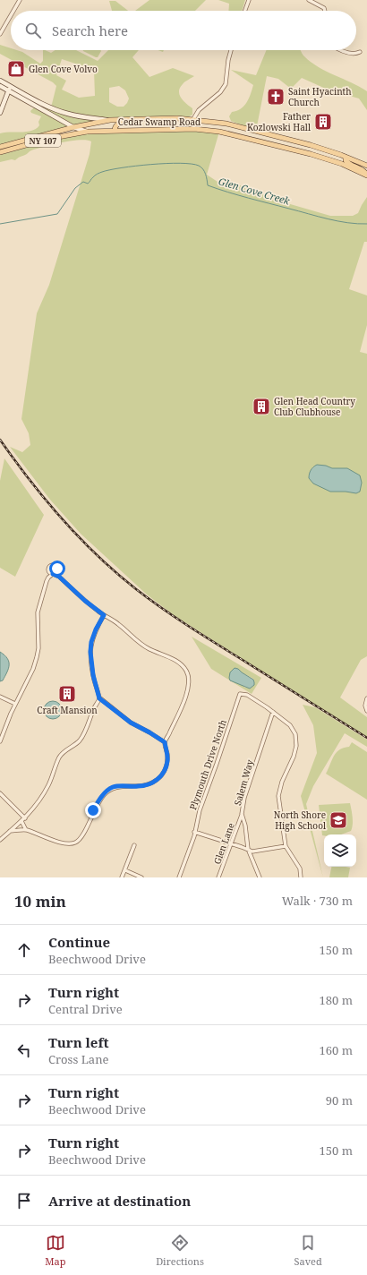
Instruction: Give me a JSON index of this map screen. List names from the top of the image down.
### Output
{
  "streets": {
    "main road": ["Cedar Swamp Road", "NY 107"],
    "street": ["Plymouth Drive North", "Salem Way", "Glen Lane"]
  },
  "crossings": [
    ["Cedar Swamp Road", "NY 107"],
    ["Plymouth Drive North", "Salem Way"],
    ["Salem Way", "Glen Lane"]
  ],
  "water": ["Glen Cove Creek"],
  "places": {
    "shop": ["Glen Cove Volvo"],
    "church": ["Saint Hyacinth Church"],
    "building": ["Father Kozlowski Hall", "Glen Head Country Club Clubhouse", "Craft Mansion"],
    "school or university": ["North Shore High School"]
  },
  "page": {
    "search": "Search here",
    "heading": ["10 min", "Walk · 730 m"],
    "list": [
      ["Continue", "Beechwood Drive", "150 m"],
      ["Turn right", "Central Drive", "180 m"],
      ["Turn left", "Cross Lane", "160 m"],
      ["Turn right", "Beechwood Drive", "90 m"],
      ["Turn right", "Beechwood Drive", "150 m"],
      "Arrive at destination"
    ],
    "nav": ["Map", "Directions", "Saved"]
  }
}
